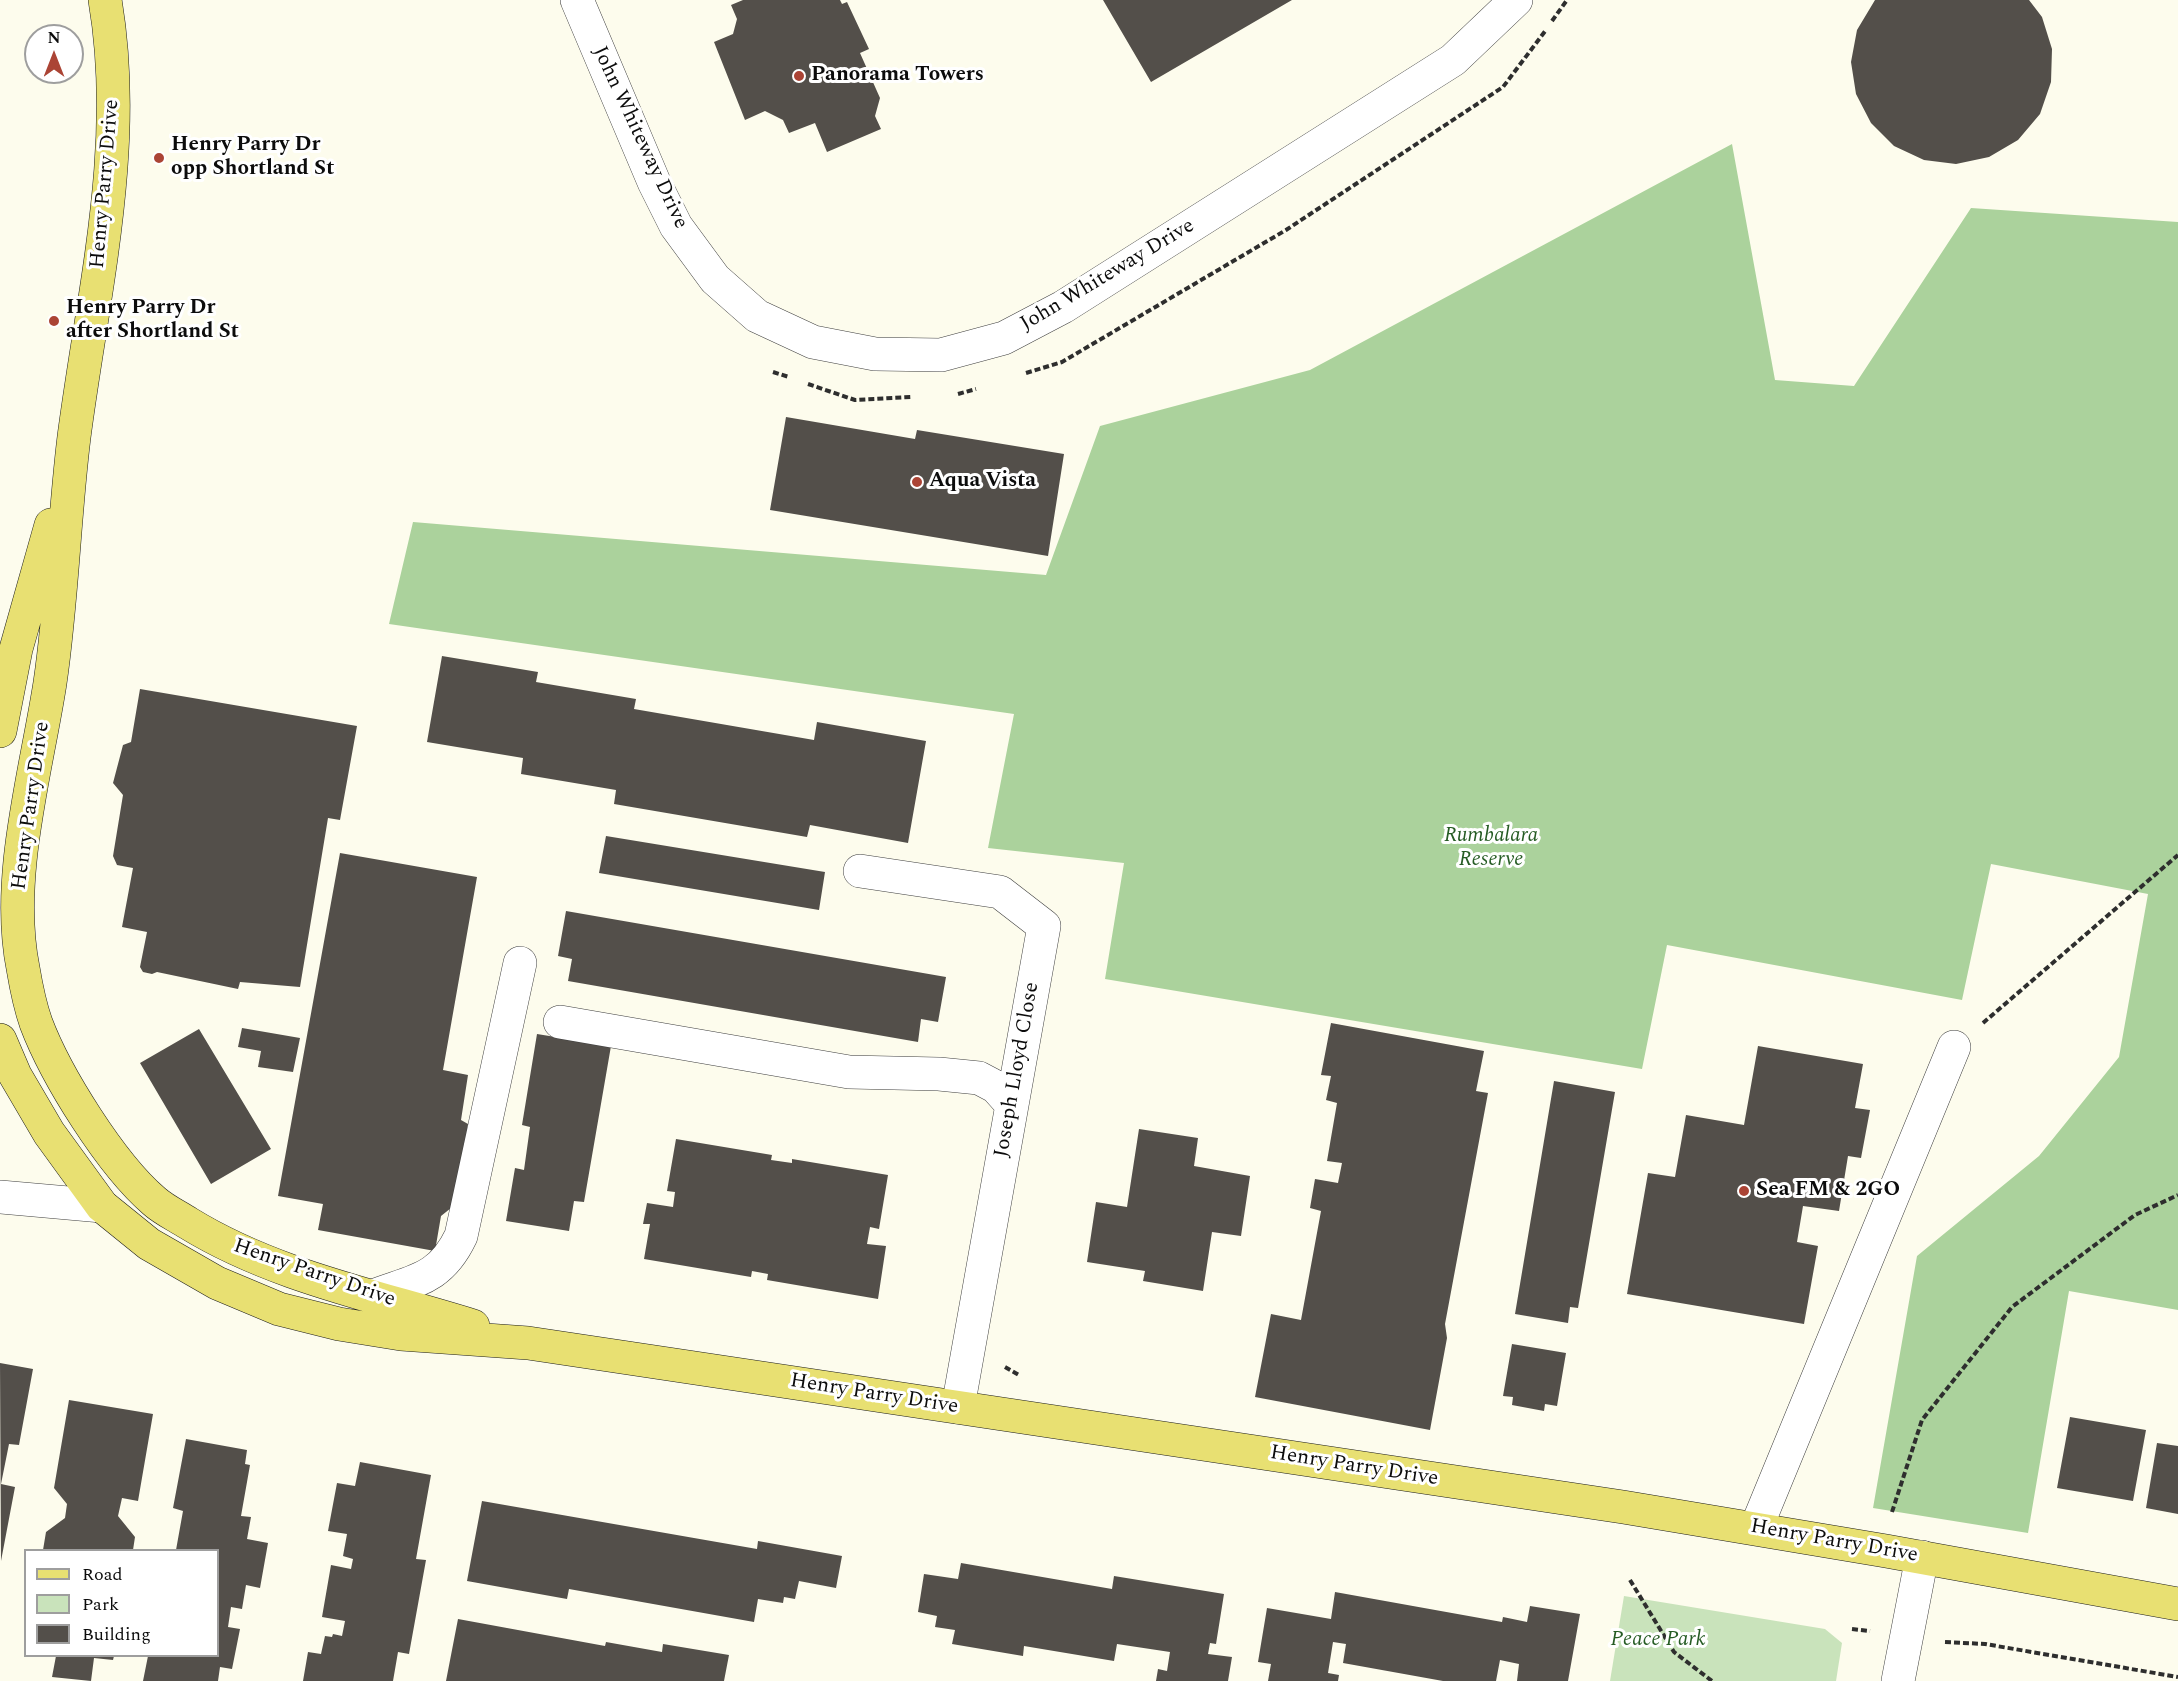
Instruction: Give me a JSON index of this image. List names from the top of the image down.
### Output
{
  "streets": {
    "main road": ["Henry Parry Drive"],
    "street": ["John Whiteway Drive", "Joseph Lloyd Close"]
  },
  "crossings": [
    ["Henry Parry Drive", "Joseph Lloyd Close"]
  ],
  "parks": ["Rumbalara Reserve", "Peace Park"],
  "places": [
    "Panorama Towers",
    "Henry Parry Dr opp Shortland St",
    "Henry Parry Dr after Shortland St",
    "Aqua Vista",
    "Sea FM & 2GO"
  ],
  "legend": ["Road", "Park", "Building"],
  "north": "top"
}
